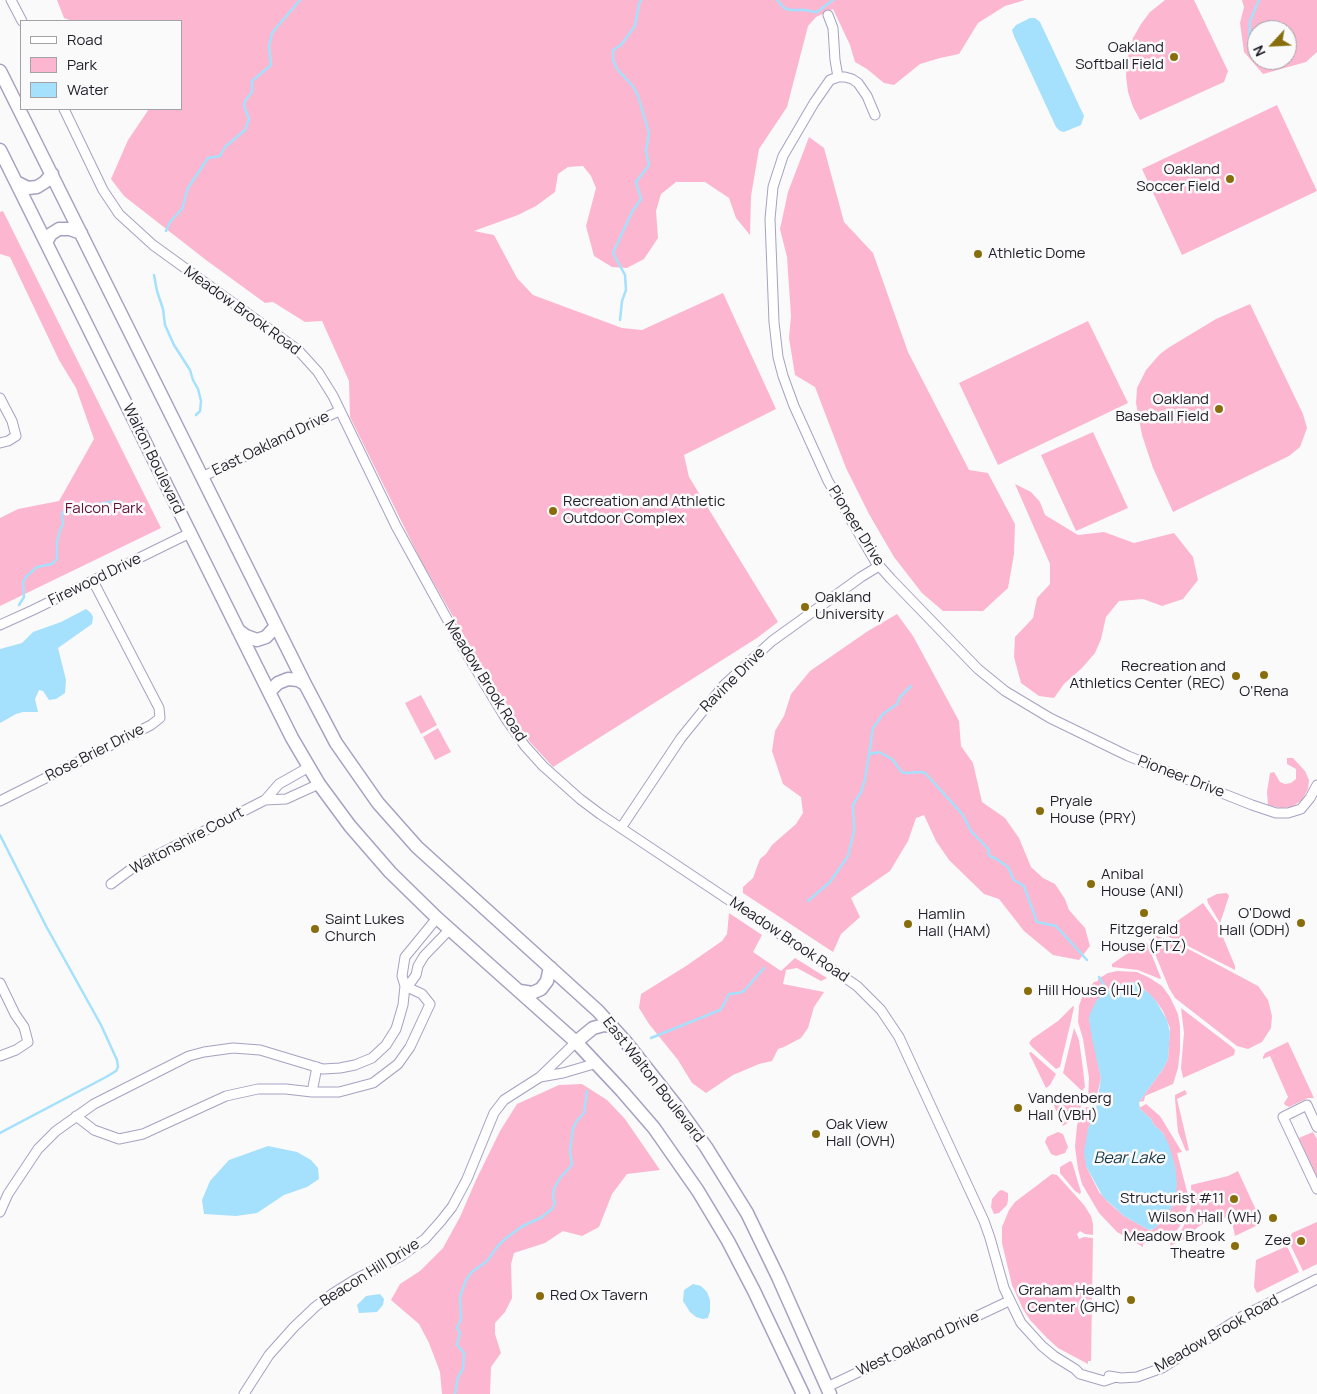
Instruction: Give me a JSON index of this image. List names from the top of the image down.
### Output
{
  "streets": {
    "main road": ["Walton Boulevard", "East Walton Boulevard"],
    "street": [
      "Meadow Brook Road",
      "East Oakland Drive",
      "Pioneer Drive",
      "Firewood Drive",
      "Ravine Drive",
      "Rose Brier Drive",
      "Waltonshire Court",
      "Beacon Hill Drive",
      "West Oakland Drive"
    ]
  },
  "crossings": [
    ["Meadow Brook Road", "East Oakland Drive"],
    ["Meadow Brook Road", "Ravine Drive"],
    ["Meadow Brook Road", "West Oakland Drive"],
    ["Walton Boulevard", "Firewood Drive"],
    ["Walton Boulevard", "Waltonshire Court"],
    ["Walton Boulevard", "East Walton Boulevard"],
    ["Pioneer Drive", "Ravine Drive"],
    ["Firewood Drive", "Rose Brier Drive"],
    ["Waltonshire Court", "East Walton Boulevard"],
    ["East Walton Boulevard", "Beacon Hill Drive"],
    ["East Walton Boulevard", "West Oakland Drive"]
  ],
  "water": ["Bear Lake"],
  "parks": ["Falcon Park"],
  "places": [
    "Oakland Softball Field",
    "Oakland Soccer Field",
    "Athletic Dome",
    "Oakland Baseball Field",
    "Recreation and Athletic Outdoor Complex",
    "Oakland University",
    "O'Rena",
    "Recreation and Athletics Center (REC)",
    "Pryale House (PRY)",
    "Anibal House (ANI)",
    "Fitzgerald House (FTZ)",
    "O'Dowd Hall (ODH)",
    "Hamlin Hall (HAM)",
    "Saint Lukes Church",
    "Hill House (HIL)",
    "Vandenberg Hall (VBH)",
    "Oak View Hall (OVH)",
    "Structurist #11",
    "Wilson Hall (WH)",
    "Zee",
    "Meadow Brook Theatre",
    "Red Ox Tavern",
    "Graham Health Center (GHC)"
  ],
  "legend": ["Road", "Park", "Water"],
  "north": "bottom left"
}
